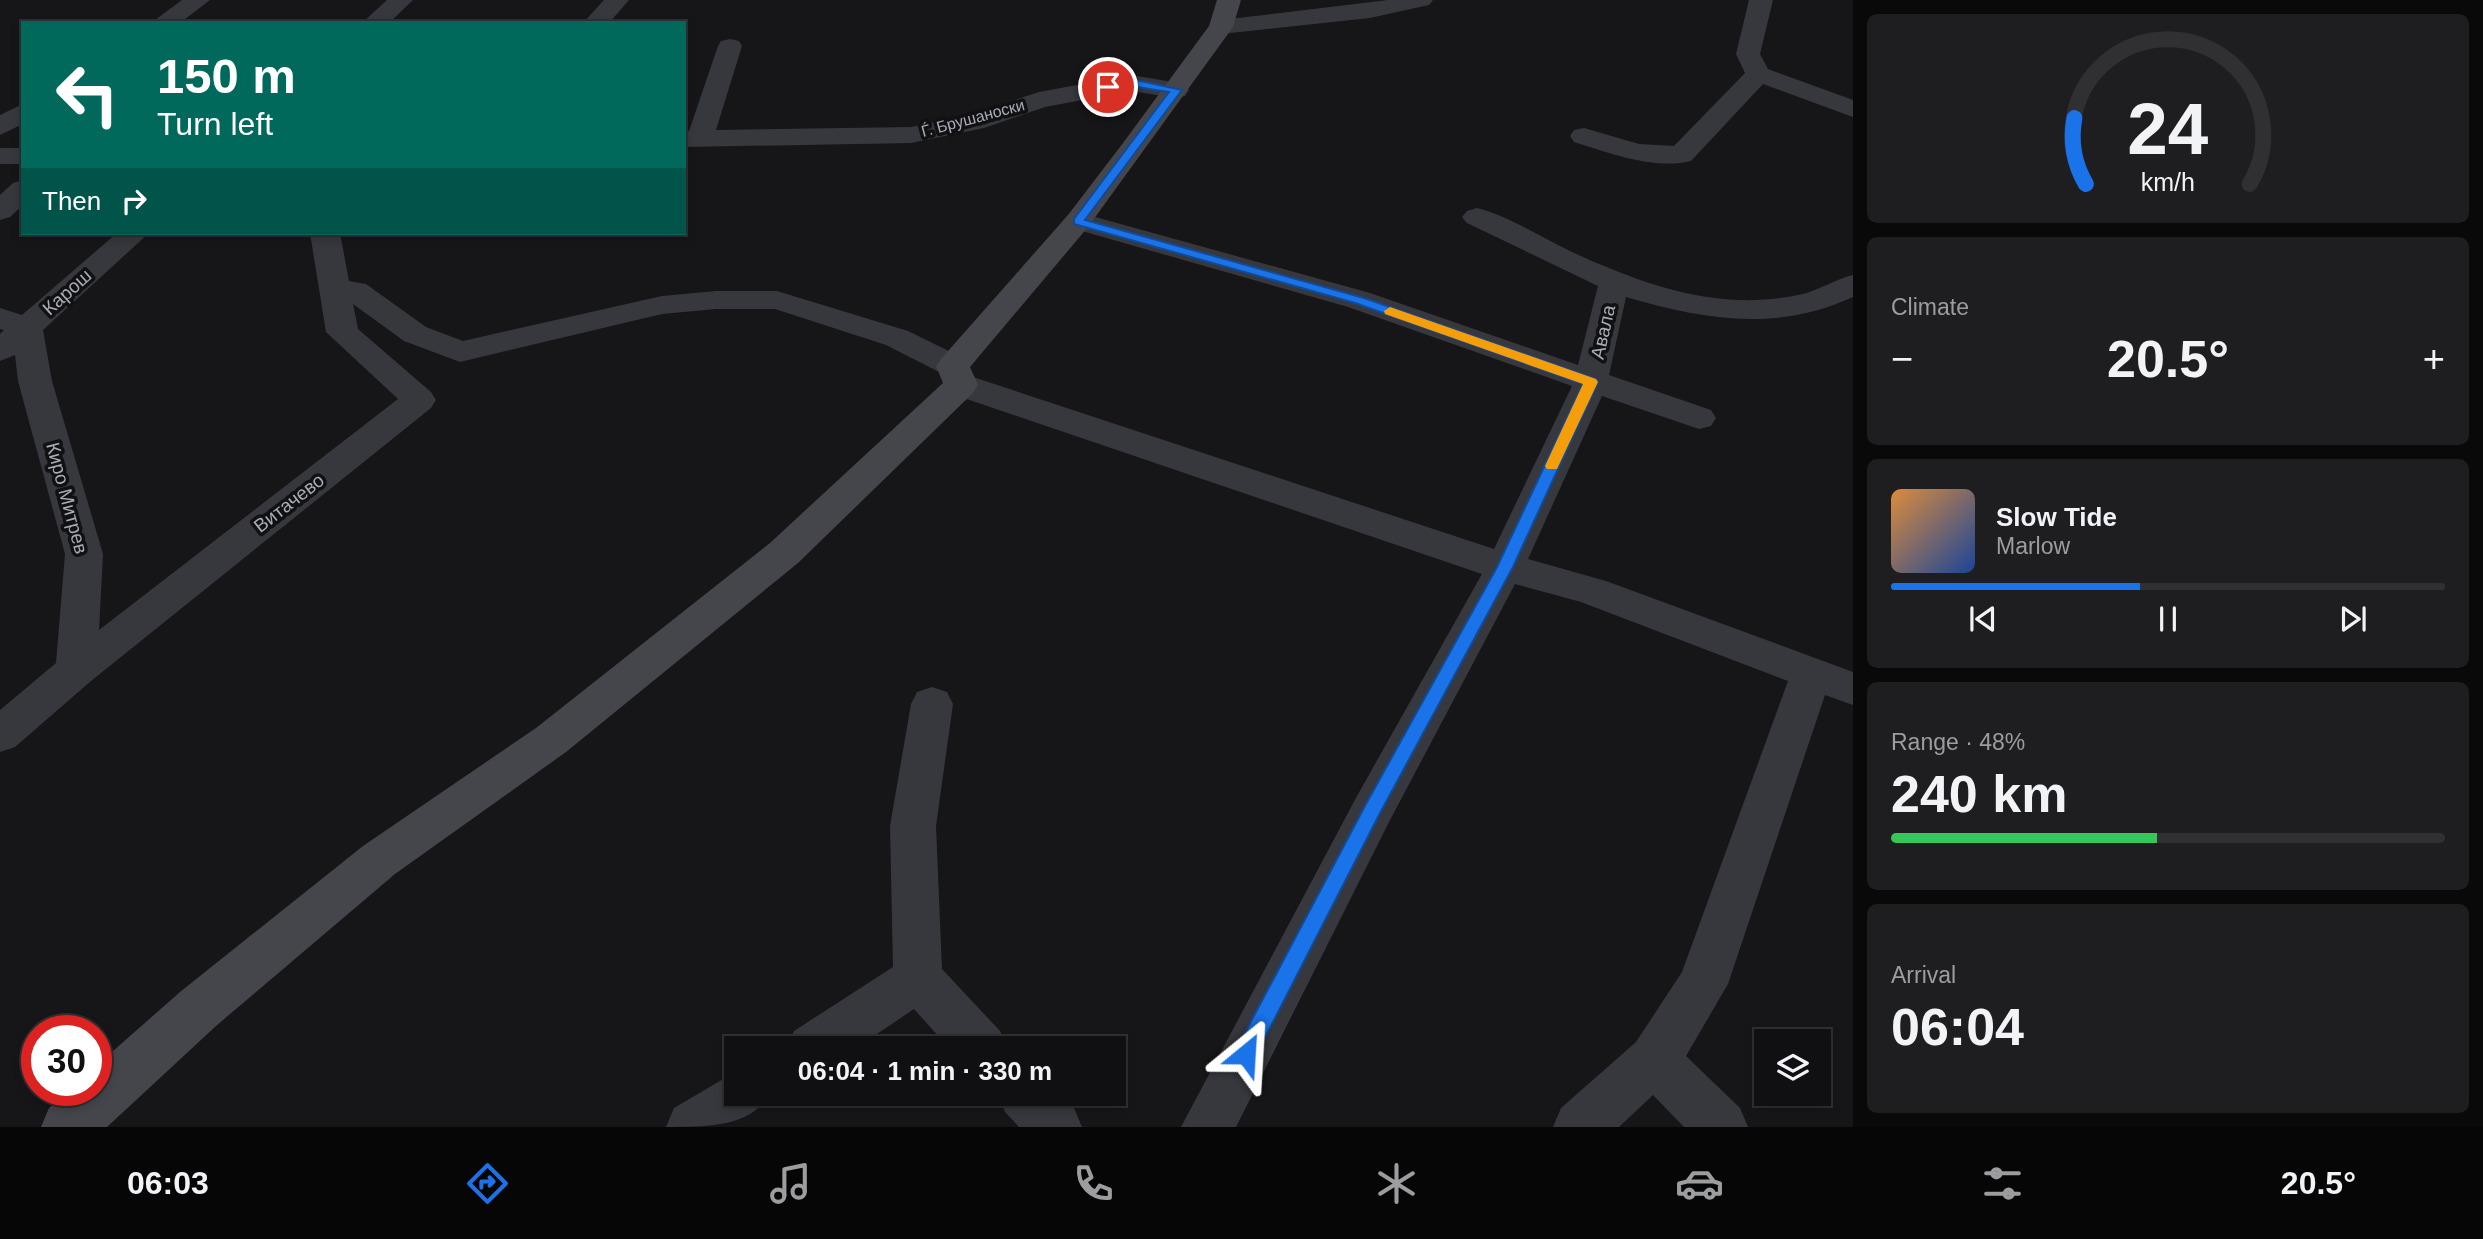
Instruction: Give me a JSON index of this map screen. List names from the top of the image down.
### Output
{
  "streets": {
    "street": [
      "Ѓ. Брушаноски",
      "Карош",
      "Авала",
      "Киро Митрев",
      "Витачево"
    ]
  },
  "crossings": [
    ["Карош", "Киро Митрев"],
    ["Киро Митрев", "Витачево"]
  ],
  "page": {
    "turn": ["150 m", "Turn left"],
    "then": "Then",
    "tile": [
      "Climate",
      ["Range · 48%", "240 km"],
      ["Arrival", "06:04"]
    ],
    "heat": ["−", "20.5°", "+"],
    "song": ["Slow Tide", "Marlow"],
    "limit": "30",
    "trip": "06:04 · 1 min · 330 m",
    "tabs": ["06:03", "20.5°"],
    "gauge": ["24", "km/h"]
  }
}
